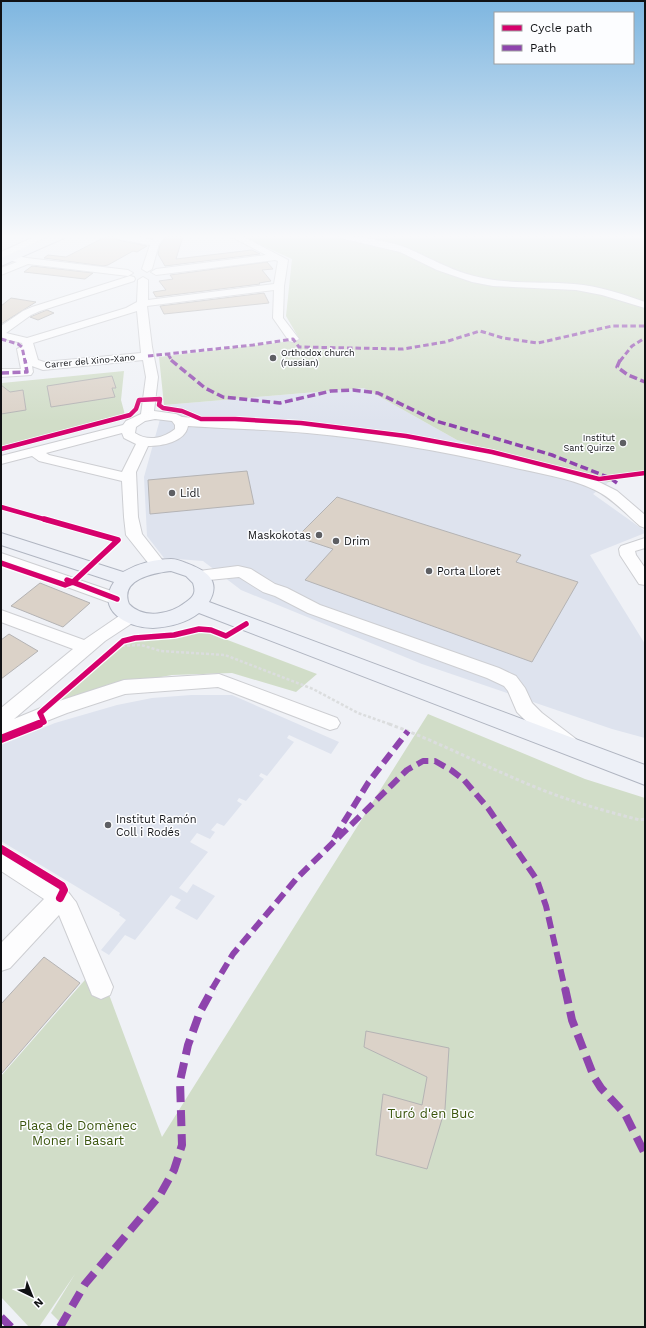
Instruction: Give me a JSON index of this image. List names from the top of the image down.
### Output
{
  "streets": {
    "street": ["Carrer del Xino-Xano"]
  },
  "parks": ["Turó d'en Buc", "Plaça de Domènec Moner i Basart"],
  "places": [
    "Orthodox church (russian)",
    "Institut Sant Quirze",
    "Lidl",
    "Maskokotas",
    "Drim",
    "Porta Lloret",
    "Institut Ramón Coll i Rodés"
  ],
  "legend": ["Cycle path", "Path"],
  "north": "bottom right"
}
